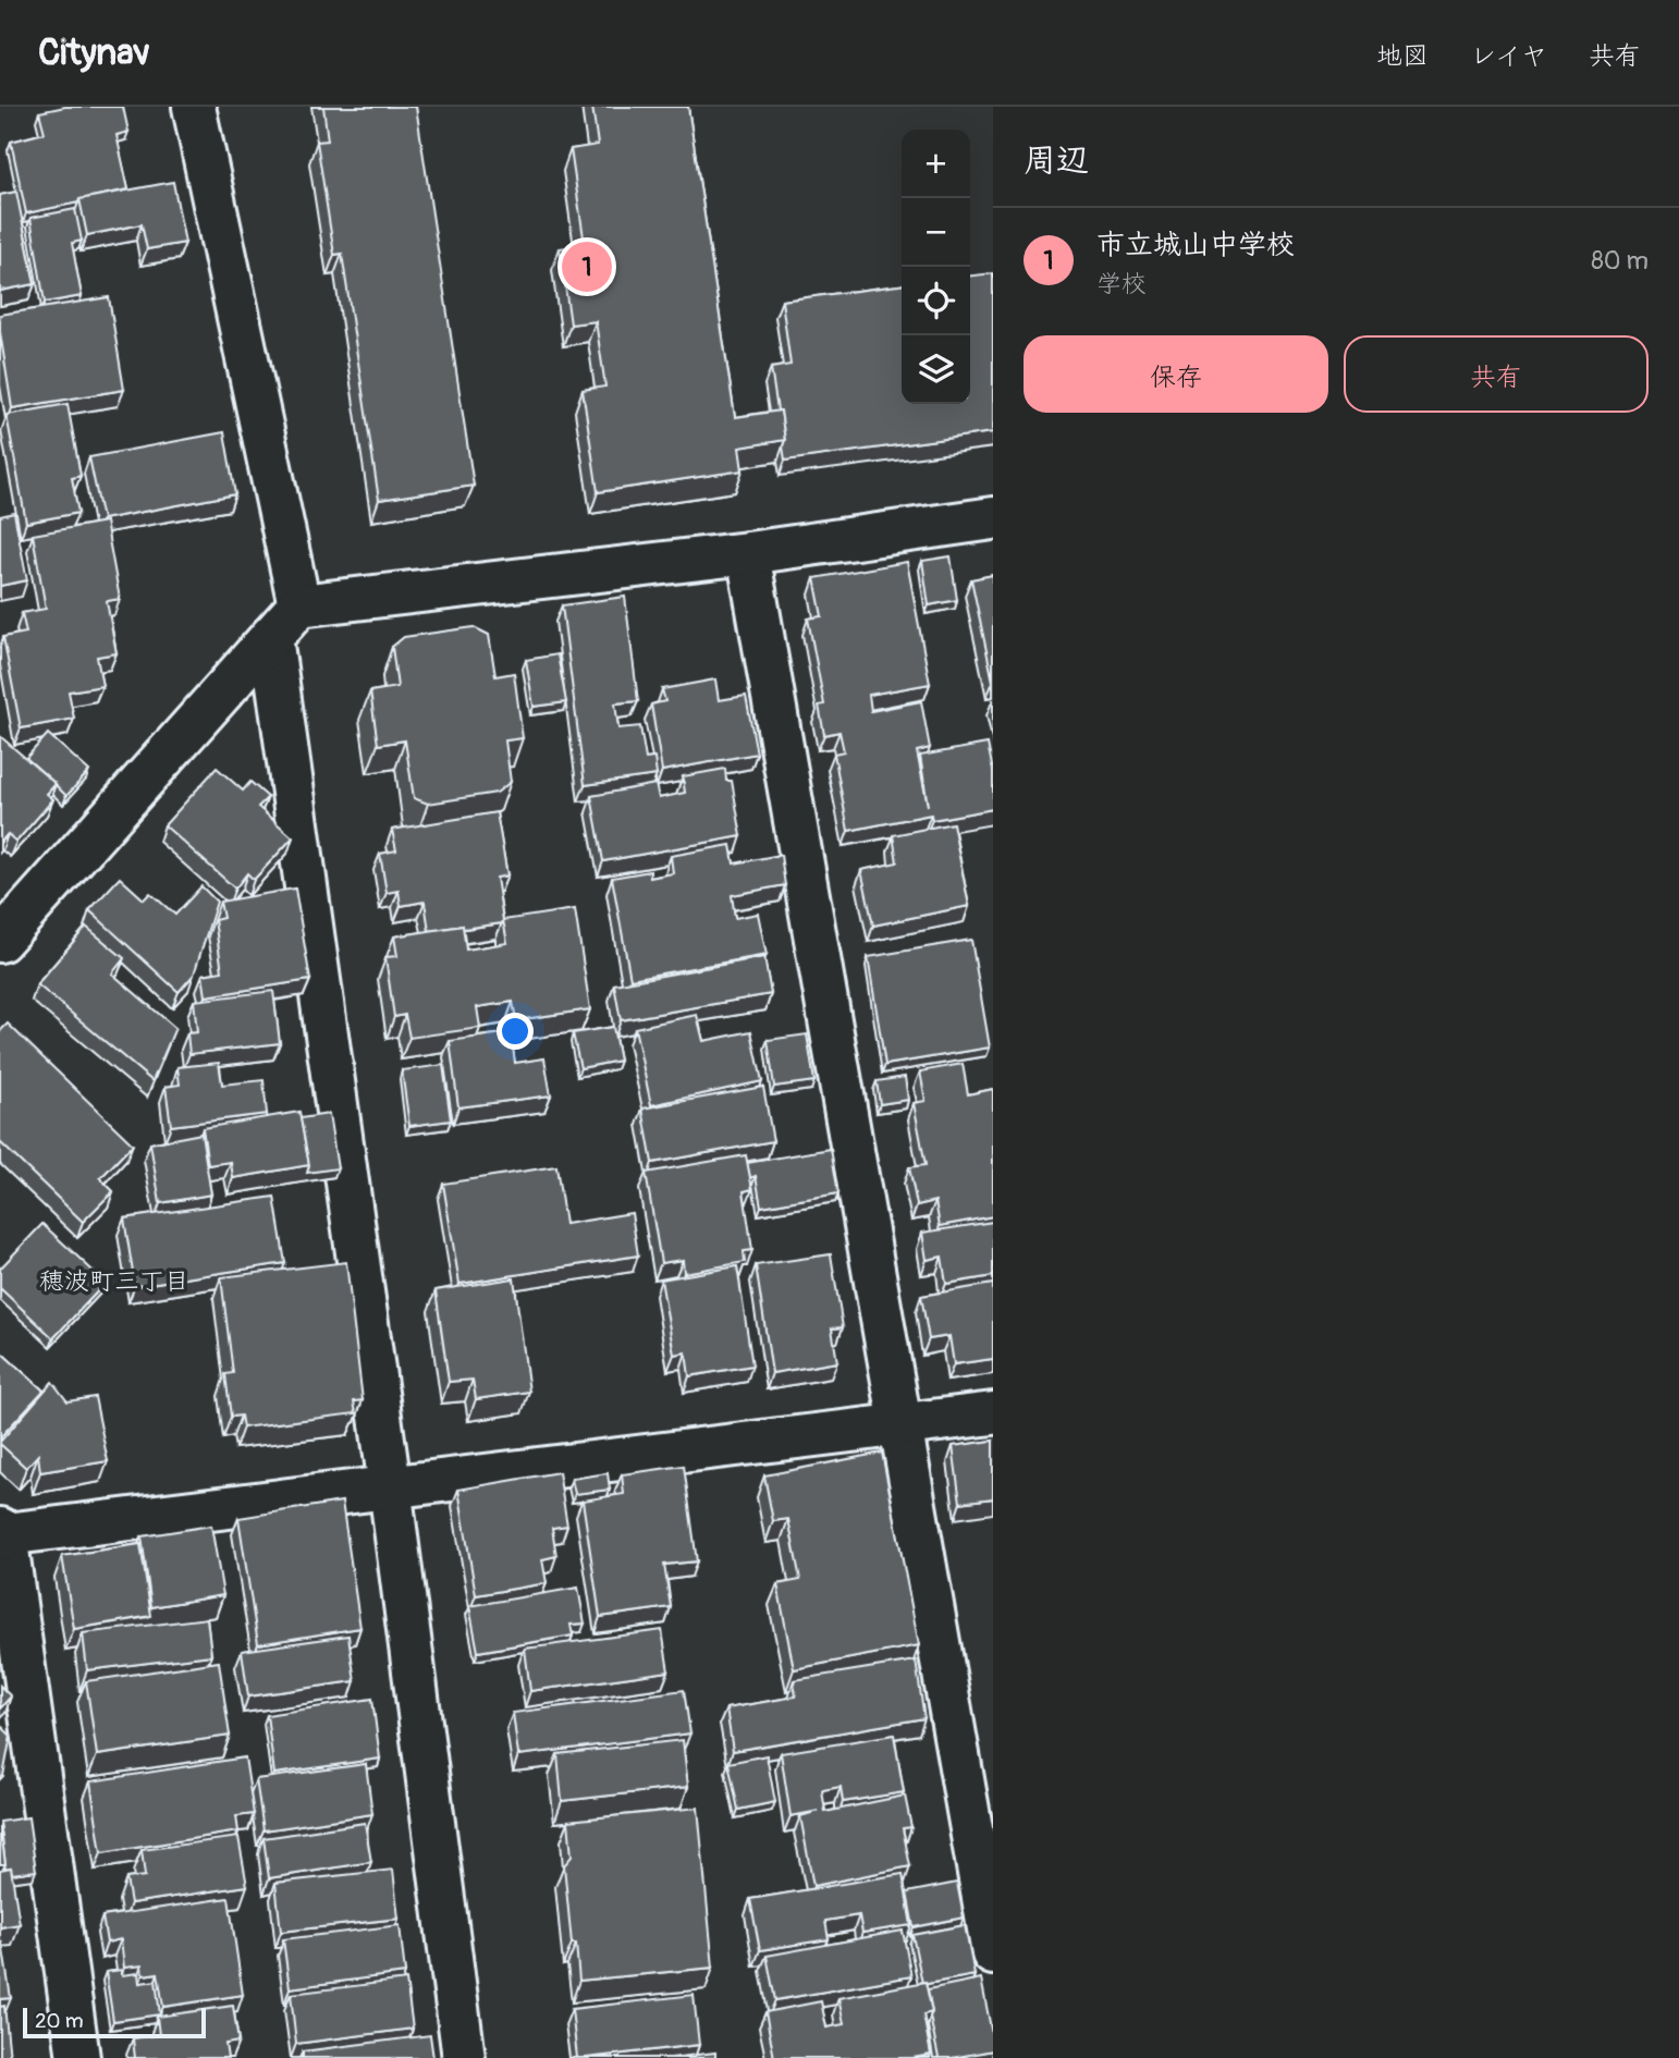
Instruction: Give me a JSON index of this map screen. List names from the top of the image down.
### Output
{
  "districts": ["穂波町三丁目"],
  "scale_bar": "20 m",
  "page": {
    "header": "Citynav",
    "nav": ["地図", "レイヤ", "共有"],
    "heading": "周辺",
    "map_buttons": ["+", "−"],
    "list": [
      {
        "mark": "1",
        "name": "市立城山中学校",
        "note": "学校",
        "value": "80 m"
      }
    ],
    "pins": "1",
    "buttons": ["保存", "共有"],
    "scale": "20 m"
  }
}
